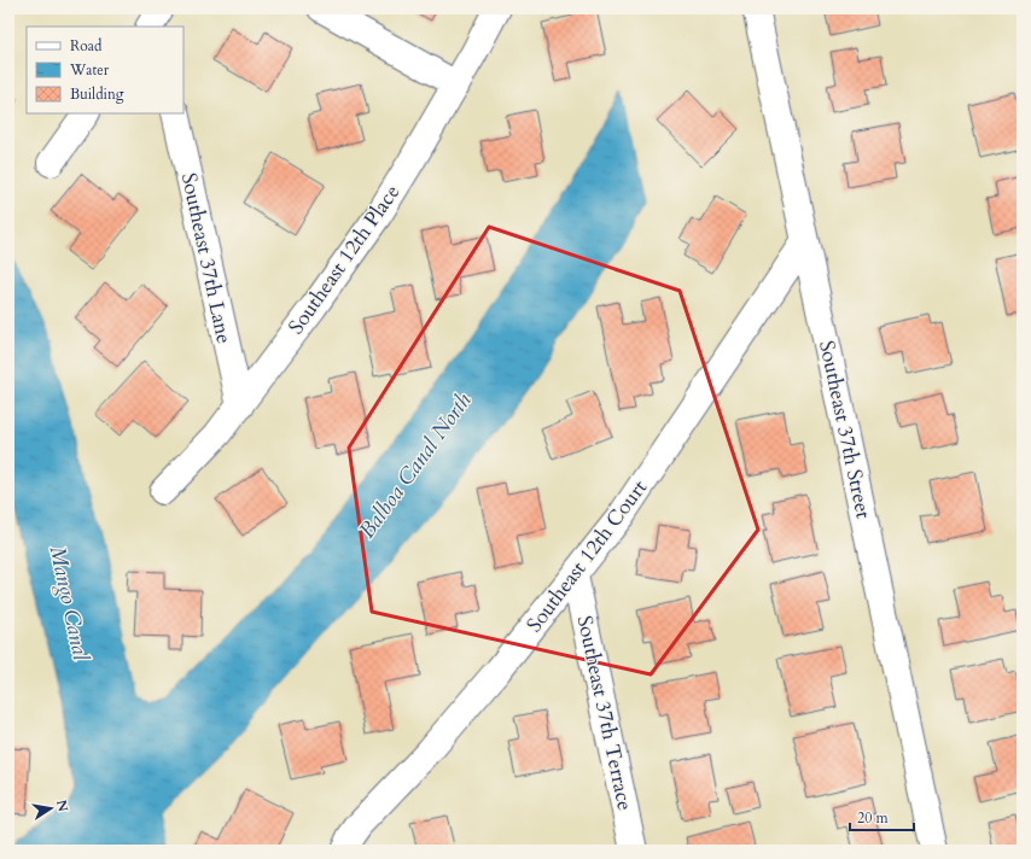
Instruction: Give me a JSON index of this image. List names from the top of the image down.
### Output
{
  "streets": {
    "street": [
      "Southeast 37th Lane",
      "Southeast 12th Place",
      "Southeast 37th Street",
      "Southeast 12th Court",
      "Southeast 37th Terrace"
    ]
  },
  "crossings": [
    ["Southeast 37th Lane", "Southeast 12th Place"],
    ["Southeast 37th Street", "Southeast 12th Court"],
    ["Southeast 12th Court", "Southeast 37th Terrace"]
  ],
  "water": ["Balboa Canal North", "Mango Canal"],
  "legend": ["Road", "Water", "Building"],
  "scale_bar": "20 m",
  "north": "right"
}
